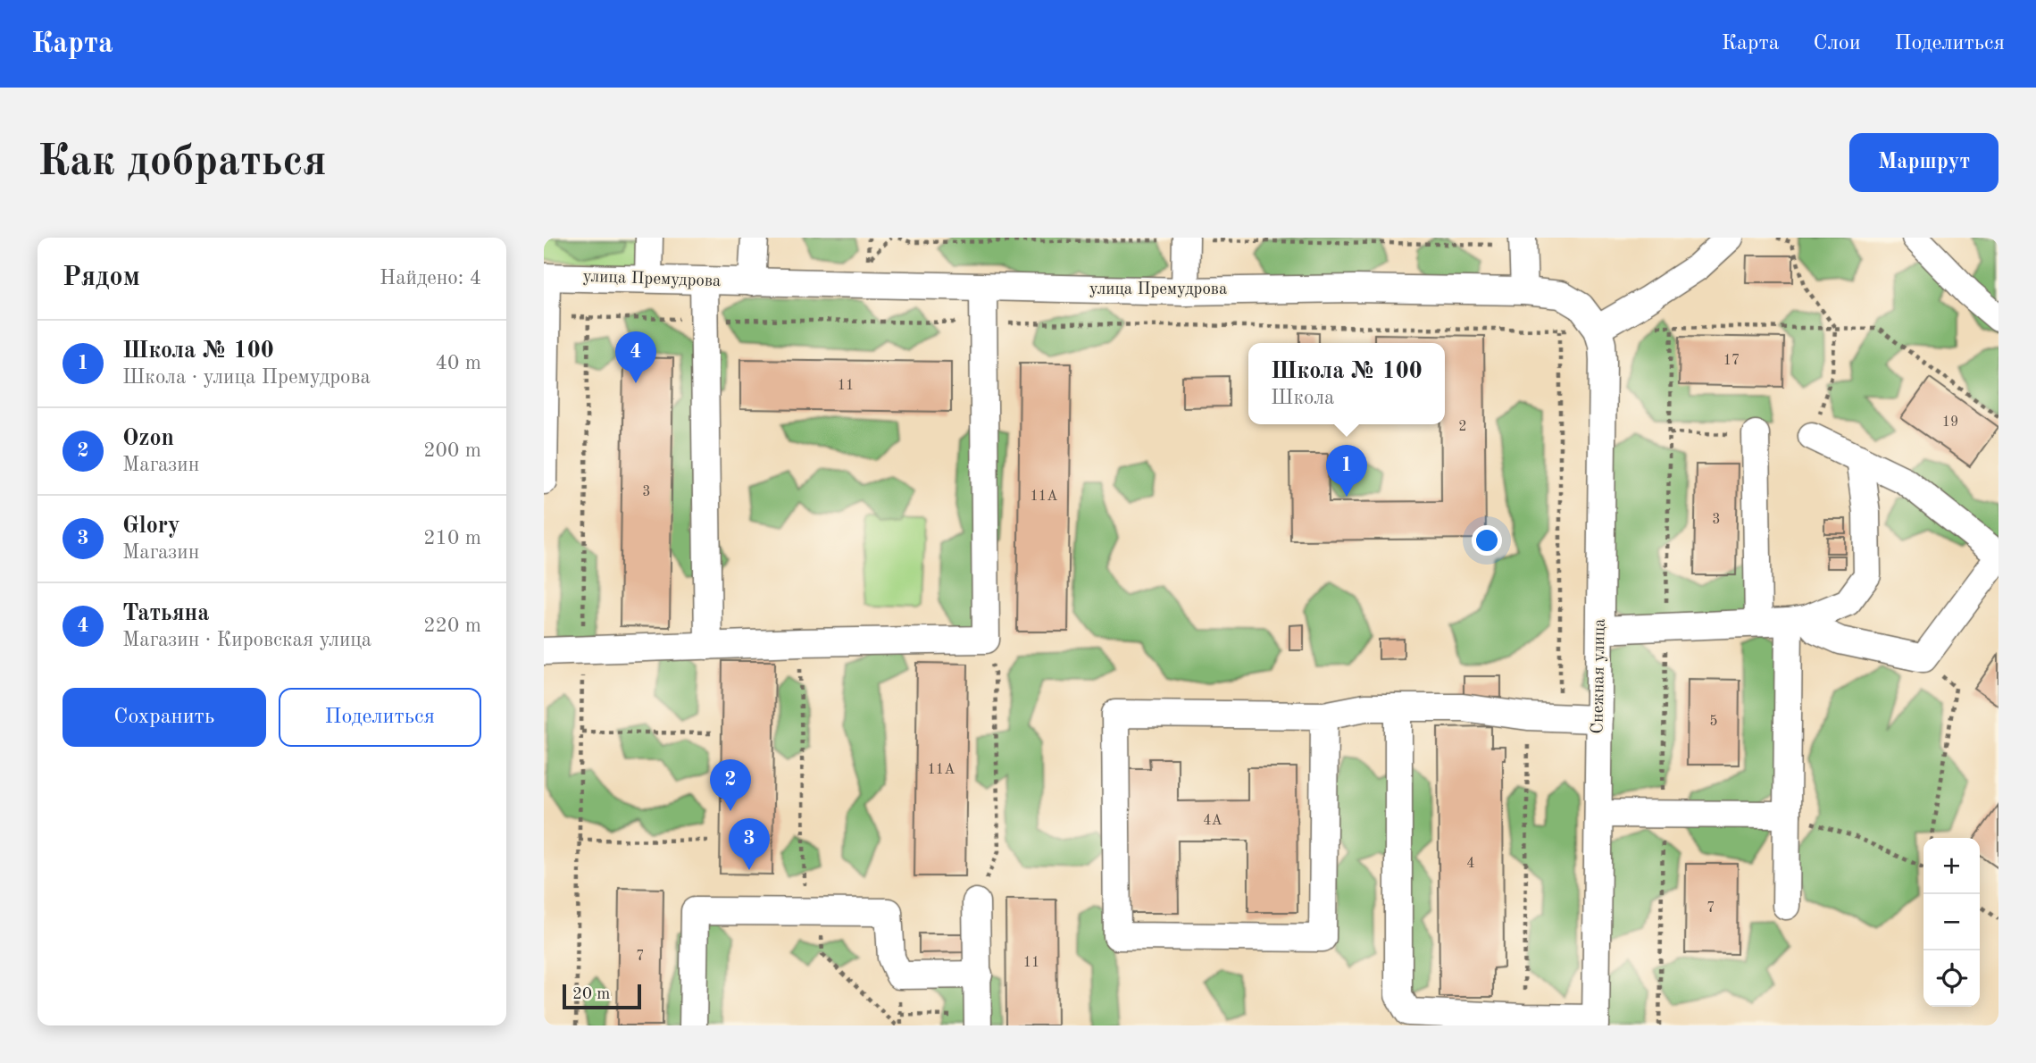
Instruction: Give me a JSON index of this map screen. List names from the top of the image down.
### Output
{
  "streets": {
    "street": ["улица Премудрова", "Снежная улица"]
  },
  "house_numbers": [
    "17",
    "11",
    "19",
    "2",
    "3",
    "11А",
    "3",
    "5",
    "11А",
    "4А",
    "4",
    "7",
    "7",
    "11"
  ],
  "scale_bar": "20 m",
  "page": {
    "header": "Карта",
    "nav": ["Карта", "Слои", "Поделиться"],
    "buttons": [
      "Маршрут",
      ["Сохранить", "Поделиться"]
    ],
    "title": "Как добраться",
    "heading": ["Рядом", "Найдено: 4"],
    "list": [
      {
        "mark": "1",
        "name": "Школа № 100",
        "note": "Школа · улица Премудрова",
        "value": "40 m"
      },
      {
        "mark": "2",
        "name": "Ozon",
        "note": "Магазин",
        "value": "200 m"
      },
      {
        "mark": "3",
        "name": "Glory",
        "note": "Магазин",
        "value": "210 m"
      },
      {
        "mark": "4",
        "name": "Татьяна",
        "note": "Магазин · Кировская улица",
        "value": "220 m"
      }
    ],
    "pins": [
      "4",
      "1",
      "2",
      "3"
    ],
    "popup": ["Школа № 100", "Школа"],
    "map_buttons": ["+", "−"],
    "scale": "20 m"
  }
}
